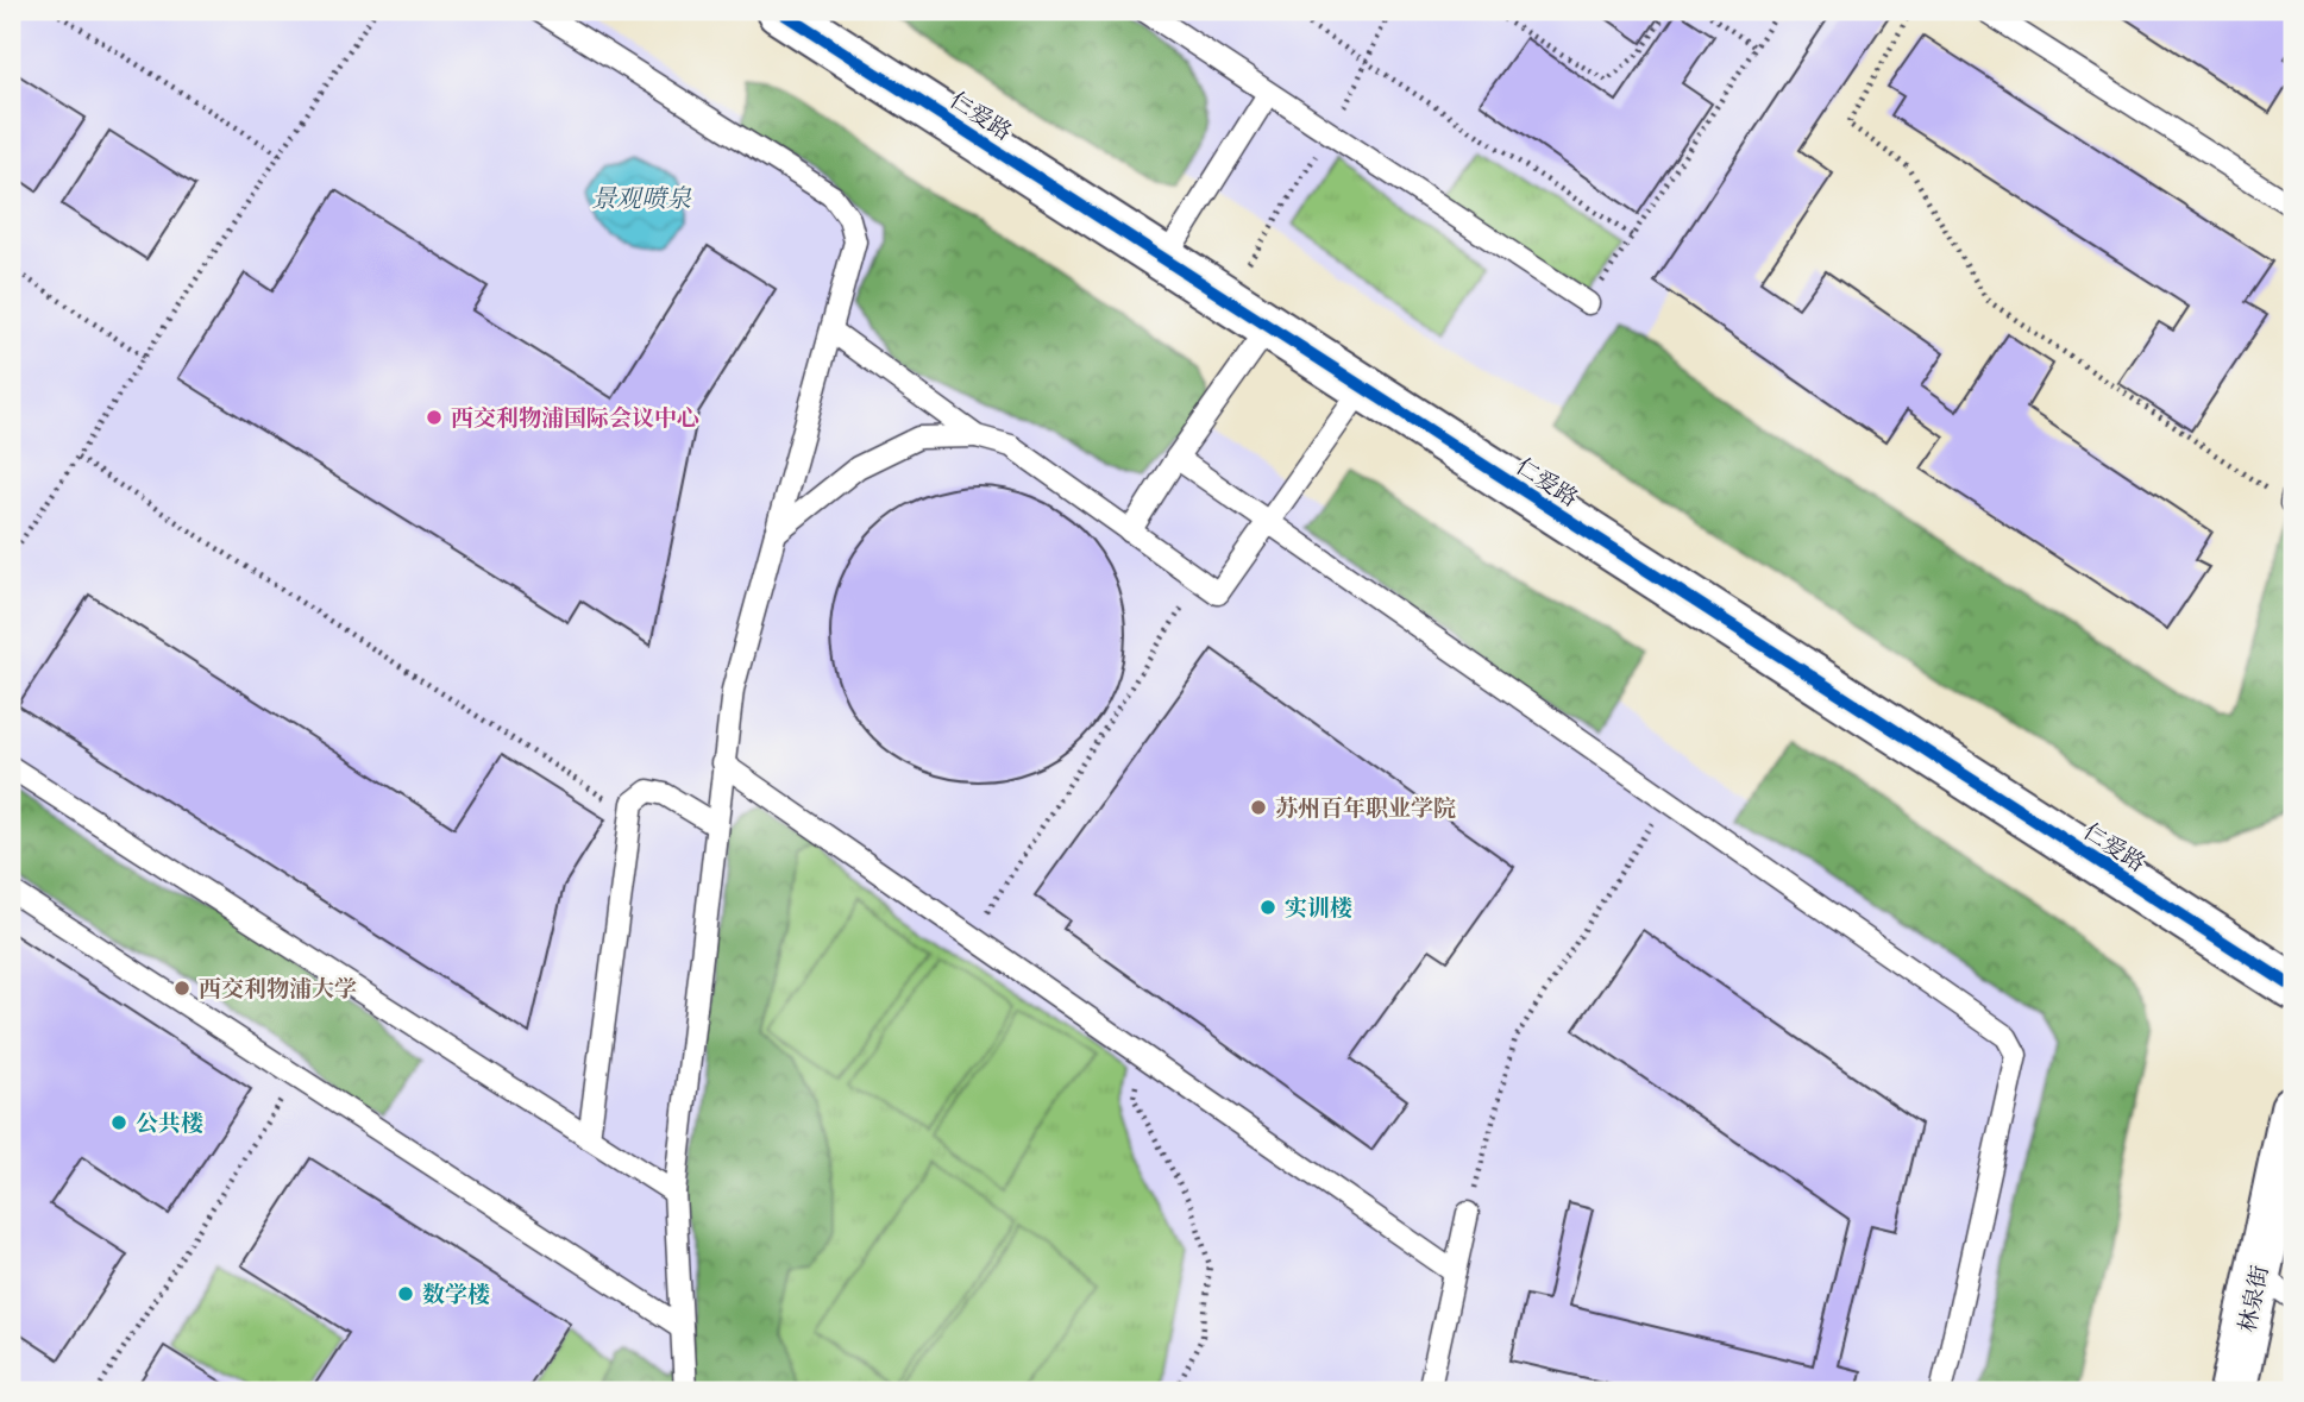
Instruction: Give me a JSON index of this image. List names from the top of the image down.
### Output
{
  "streets": {
    "main road": ["仁爱路", "林泉街"]
  },
  "water": ["景观喷泉"],
  "places": [
    "西交利物浦国际会议中心",
    "苏州百年职业学院",
    "实训楼",
    "西交利物浦大学",
    "公共楼",
    "数学楼"
  ]
}
